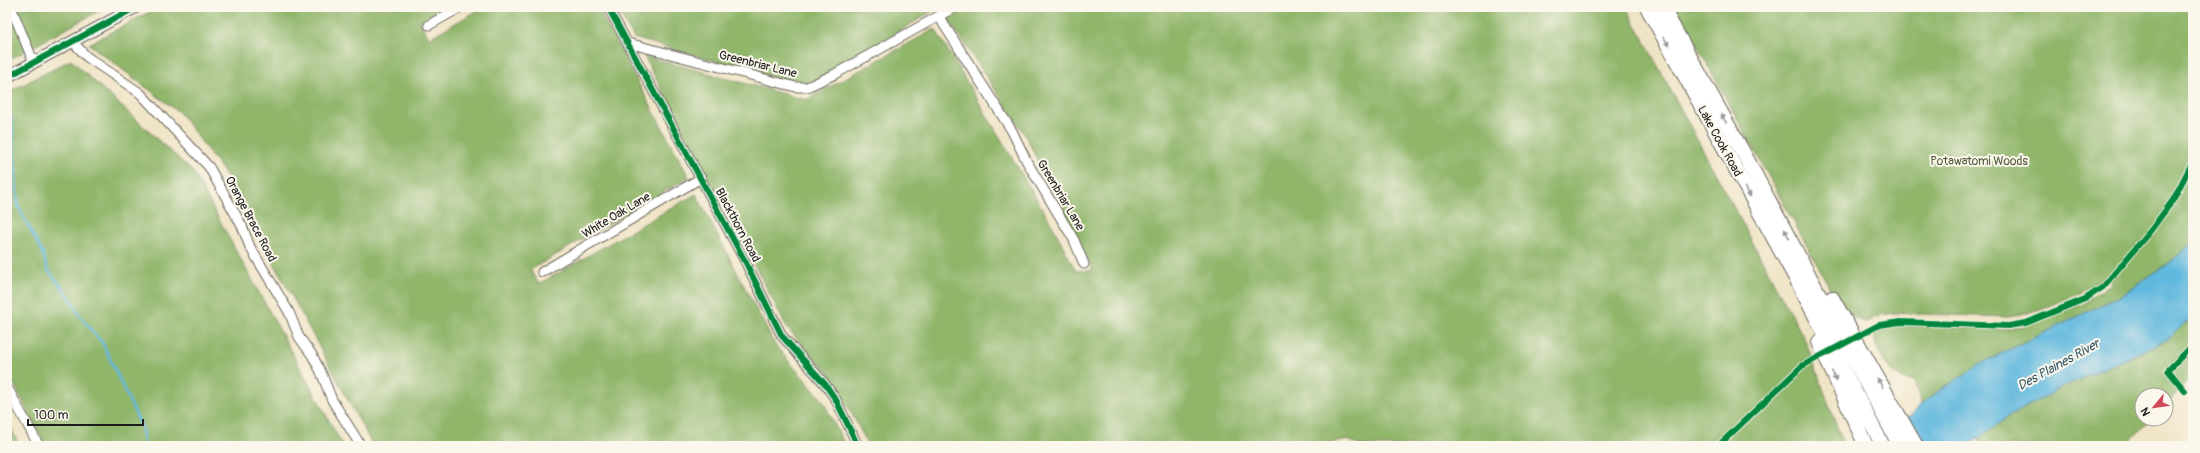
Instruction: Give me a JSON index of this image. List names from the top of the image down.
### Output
{
  "streets": {
    "main road": ["Lake Cook Road"],
    "street": [
      "Greenbriar Lane",
      "White Oak Lane",
      "Orange Brace Road",
      "Blackthorn Road"
    ]
  },
  "crossings": [
    ["Greenbriar Lane", "Blackthorn Road"],
    ["White Oak Lane", "Blackthorn Road"]
  ],
  "water": ["Des Plaines River"],
  "parks": ["Potawatomi Woods"],
  "scale_bar": "100 m",
  "north": "bottom left"
}
